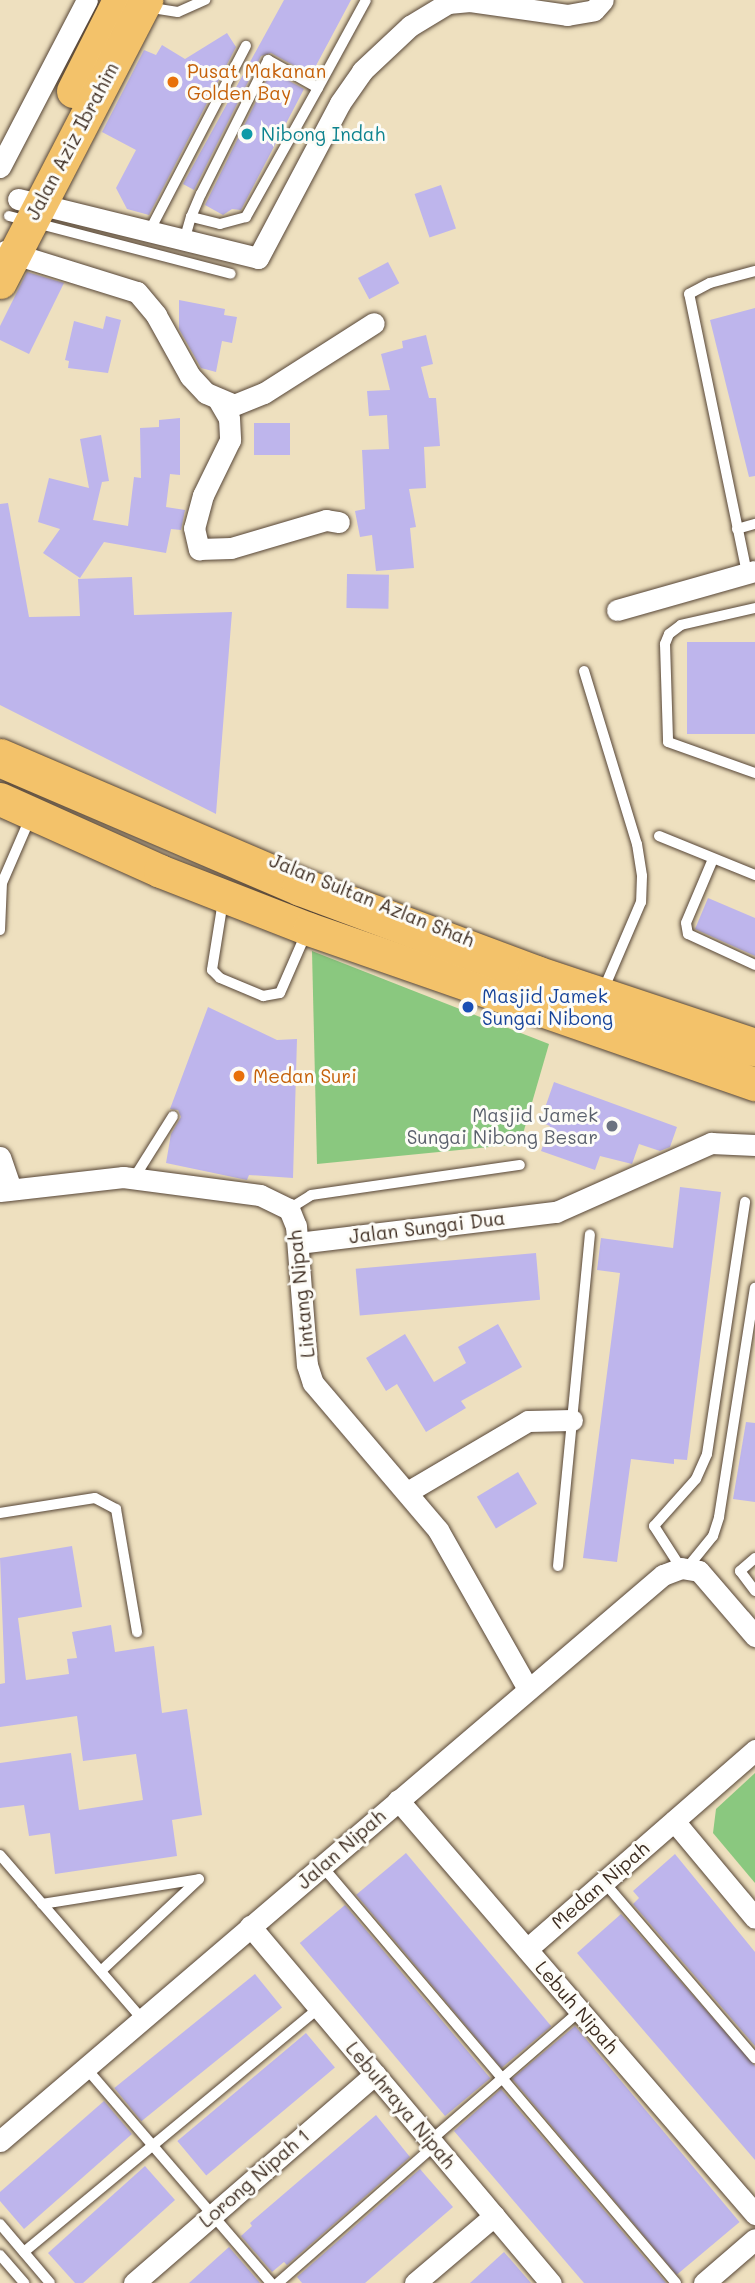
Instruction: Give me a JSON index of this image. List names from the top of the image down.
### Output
{
  "streets": {
    "highway": ["Jalan Sultan Azlan Shah"],
    "main road": ["Jalan Aziz Ibrahim"],
    "street": [
      "Jalan Sungai Dua",
      "Lintang Nipah",
      "Jalan Nipah",
      "Medan Nipah",
      "Lebuh Nipah",
      "Lebuhraya Nipah",
      "Lorong Nipah 1"
    ]
  },
  "crossings": [
    ["Jalan Sungai Dua", "Lintang Nipah"],
    ["Lintang Nipah", "Jalan Nipah"],
    ["Jalan Nipah", "Lebuh Nipah"],
    ["Jalan Nipah", "Lebuhraya Nipah"],
    ["Medan Nipah", "Lebuh Nipah"],
    ["Lebuhraya Nipah", "Lorong Nipah 1"]
  ],
  "places": [
    "Pusat Makanan Golden Bay",
    "Nibong Indah",
    "Masjid Jamek Sungai Nibong",
    "Medan Suri",
    "Masjid Jamek Sungai Nibong Besar"
  ]
}
